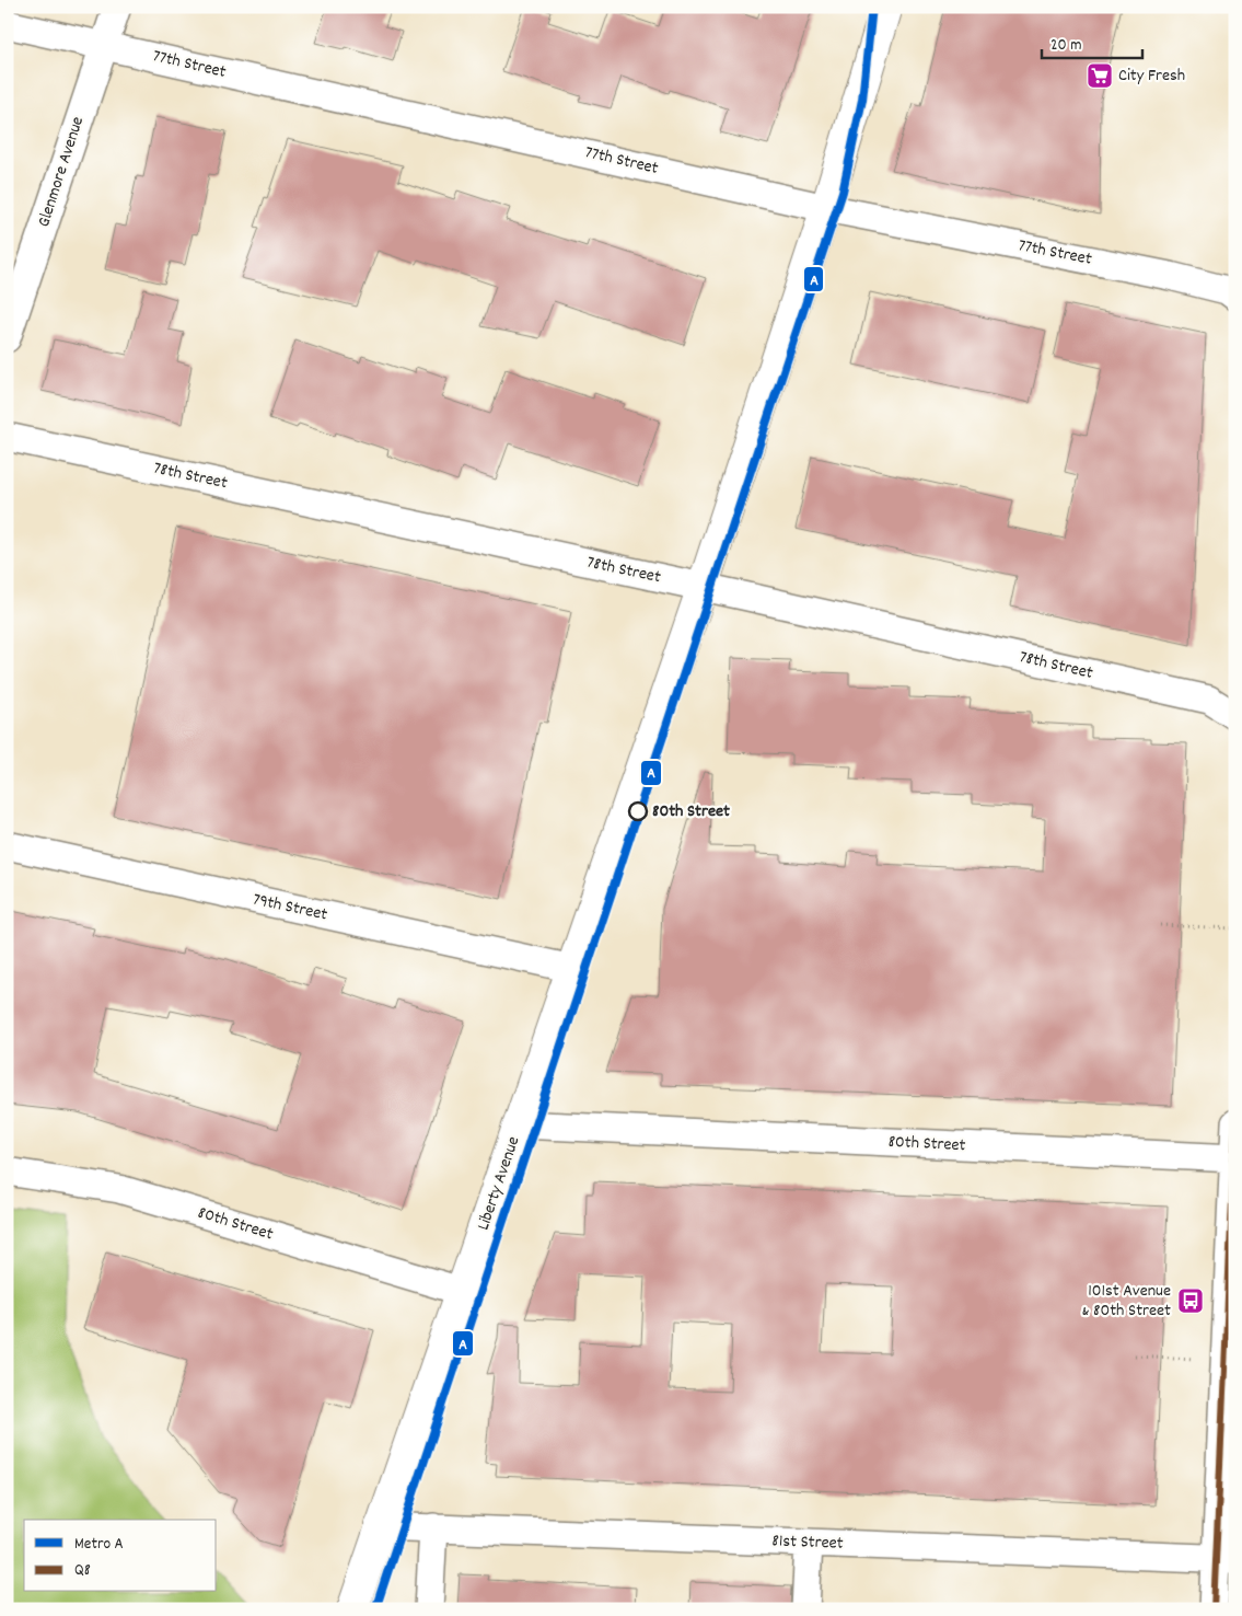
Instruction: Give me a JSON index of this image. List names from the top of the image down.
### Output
{
  "streets": {
    "street": [
      "77th Street",
      "Glenmore Avenue",
      "78th Street",
      "79th Street",
      "80th Street",
      "Liberty Avenue",
      "81st Street"
    ]
  },
  "crossings": [
    ["77th Street", "Glenmore Avenue"],
    ["77th Street", "Liberty Avenue"],
    ["78th Street", "Liberty Avenue"],
    ["79th Street", "Liberty Avenue"],
    ["80th Street", "Liberty Avenue"],
    ["Liberty Avenue", "81st Street"]
  ],
  "places": {
    "supermarket": ["City Fresh"],
    "other": ["80th Street"],
    "bus stop": ["101st Avenue & 80th Street"]
  },
  "lines": ["metro line A", "transit line Q8"],
  "legend": ["Metro A", "Q8"],
  "scale_bar": "20 m"
}
